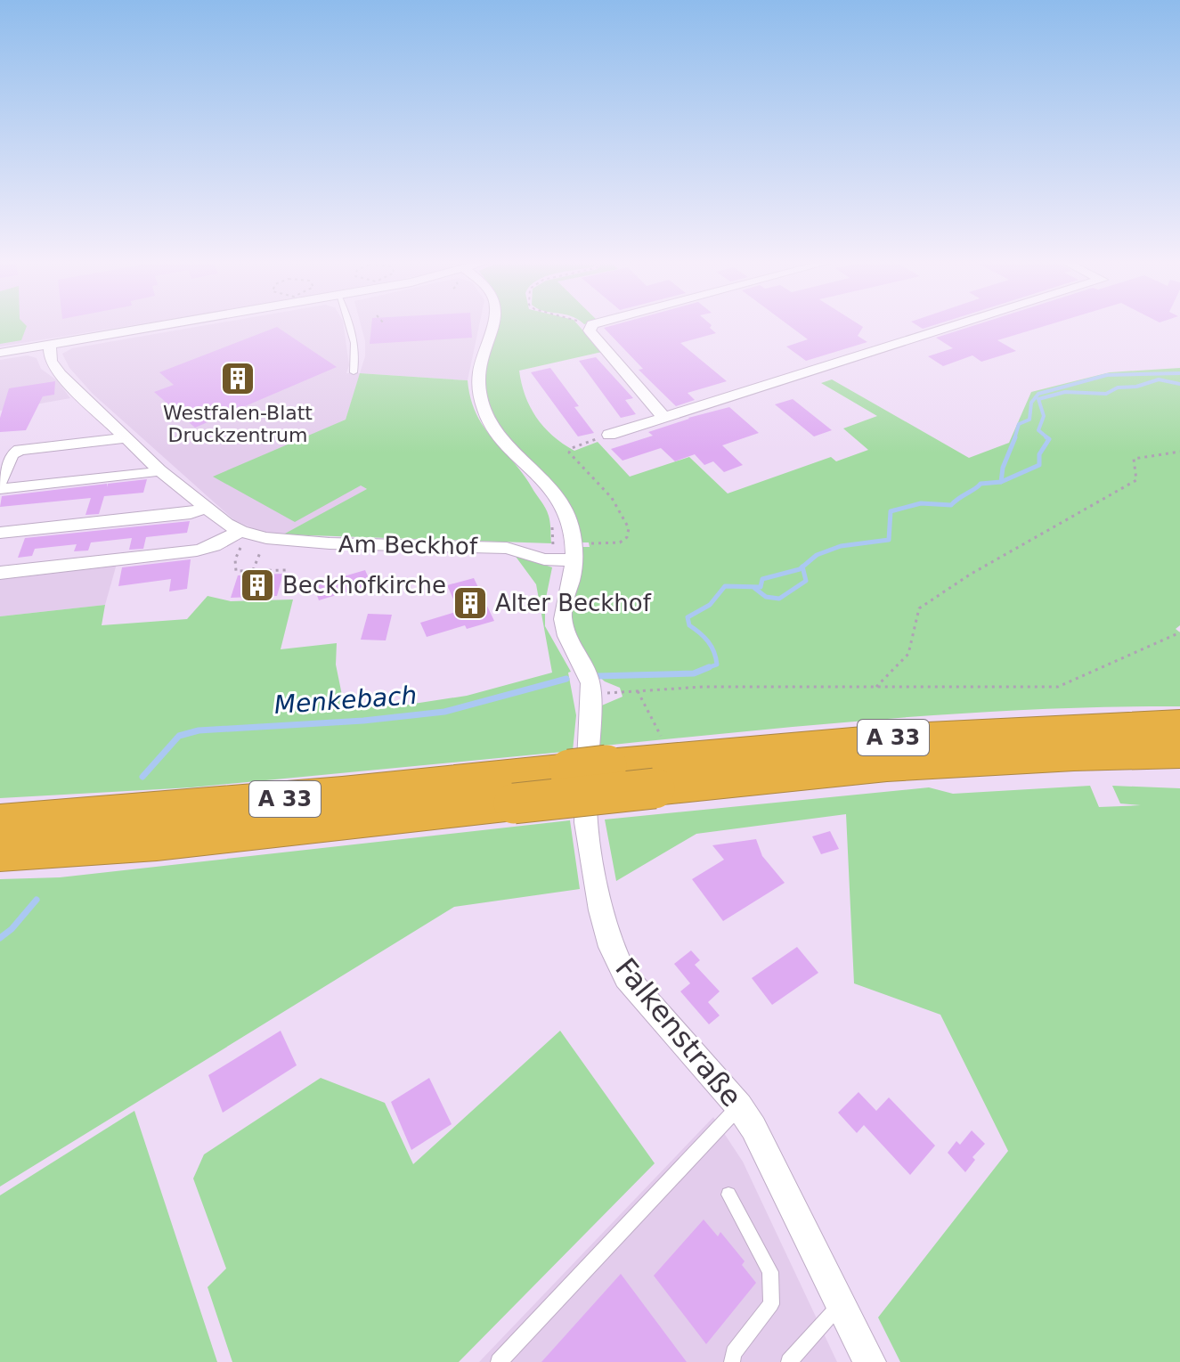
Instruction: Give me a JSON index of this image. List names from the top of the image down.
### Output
{
  "streets": {
    "highway": ["A 33"],
    "street": ["Am Beckhof", "Falkenstraße"]
  },
  "crossings": [
    ["Am Beckhof", "Falkenstraße"]
  ],
  "water": ["Menkebach"],
  "places": {
    "building": ["Westfalen-Blatt Druckzentrum", "Beckhofkirche", "Alter Beckhof"]
  }
}
